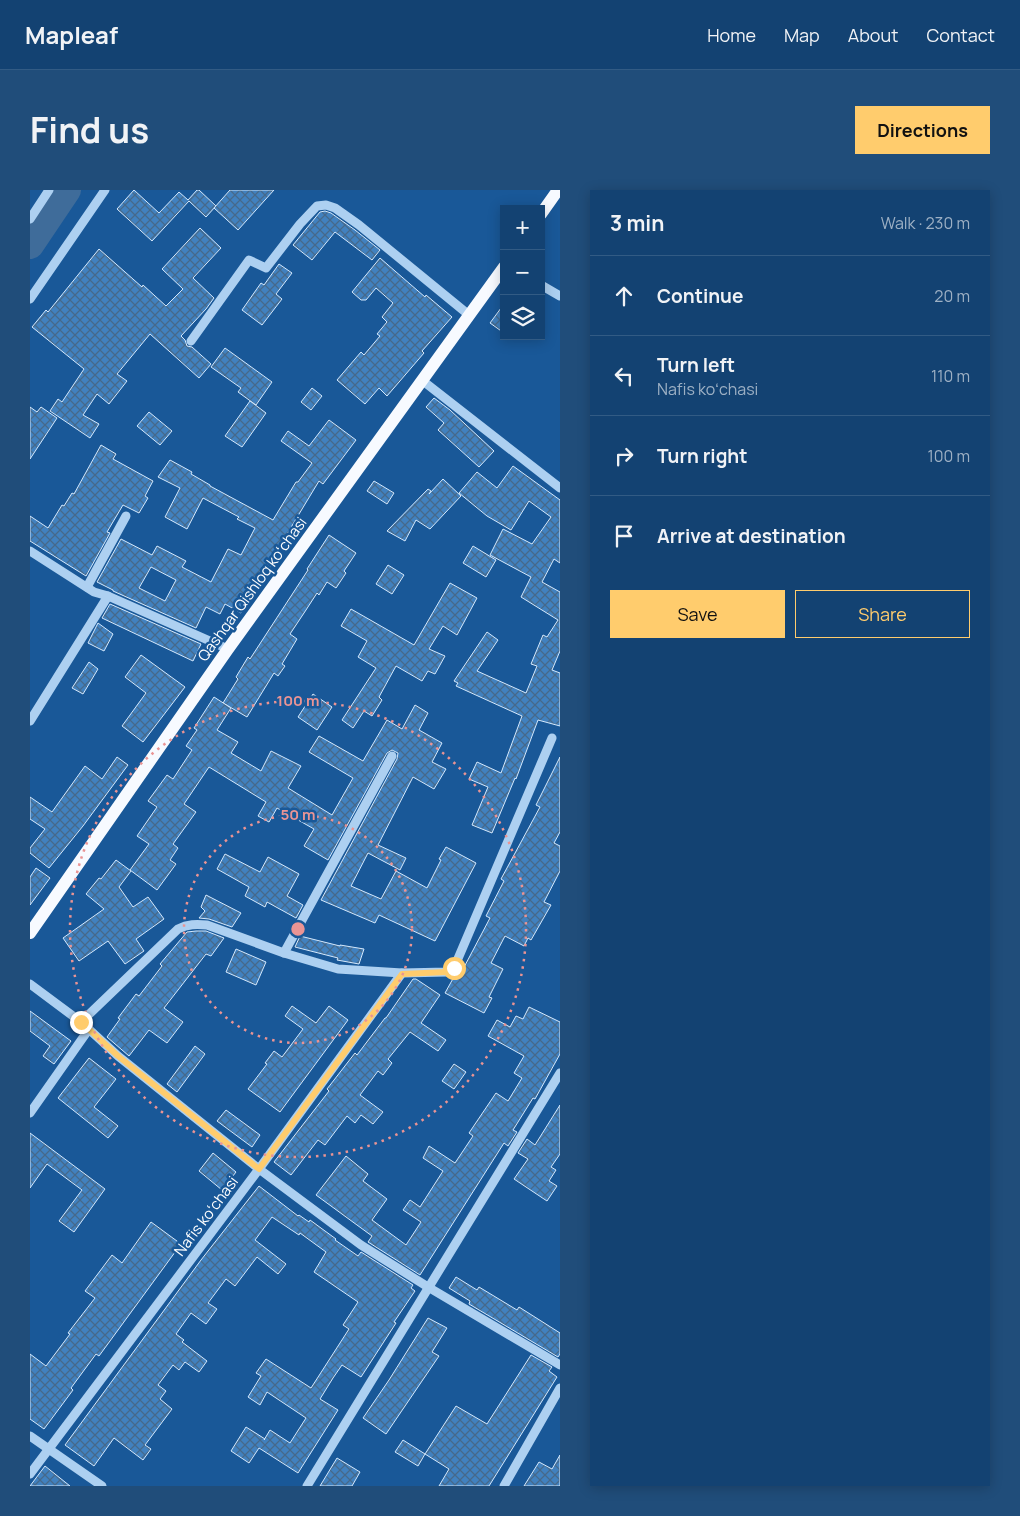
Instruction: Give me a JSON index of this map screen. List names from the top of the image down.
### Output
{
  "streets": {
    "main road": ["Qashqar Qishloq koʻchasi"],
    "street": ["Nafis koʻchasi"]
  },
  "page": {
    "header": "Mapleaf",
    "nav": [
      "Home",
      "Map",
      "About",
      "Contact"
    ],
    "title": "Find us",
    "buttons": [
      "Directions",
      ["Save", "Share"]
    ],
    "heading": ["3 min", "Walk · 230 m"],
    "map_buttons": ["+", "−"],
    "list": [
      ["Continue", "20 m"],
      ["Turn left", "Nafis koʻchasi", "110 m"],
      ["Turn right", "100 m"],
      "Arrive at destination"
    ]
  },
  "rings": ["100 m", "50 m"]
}
